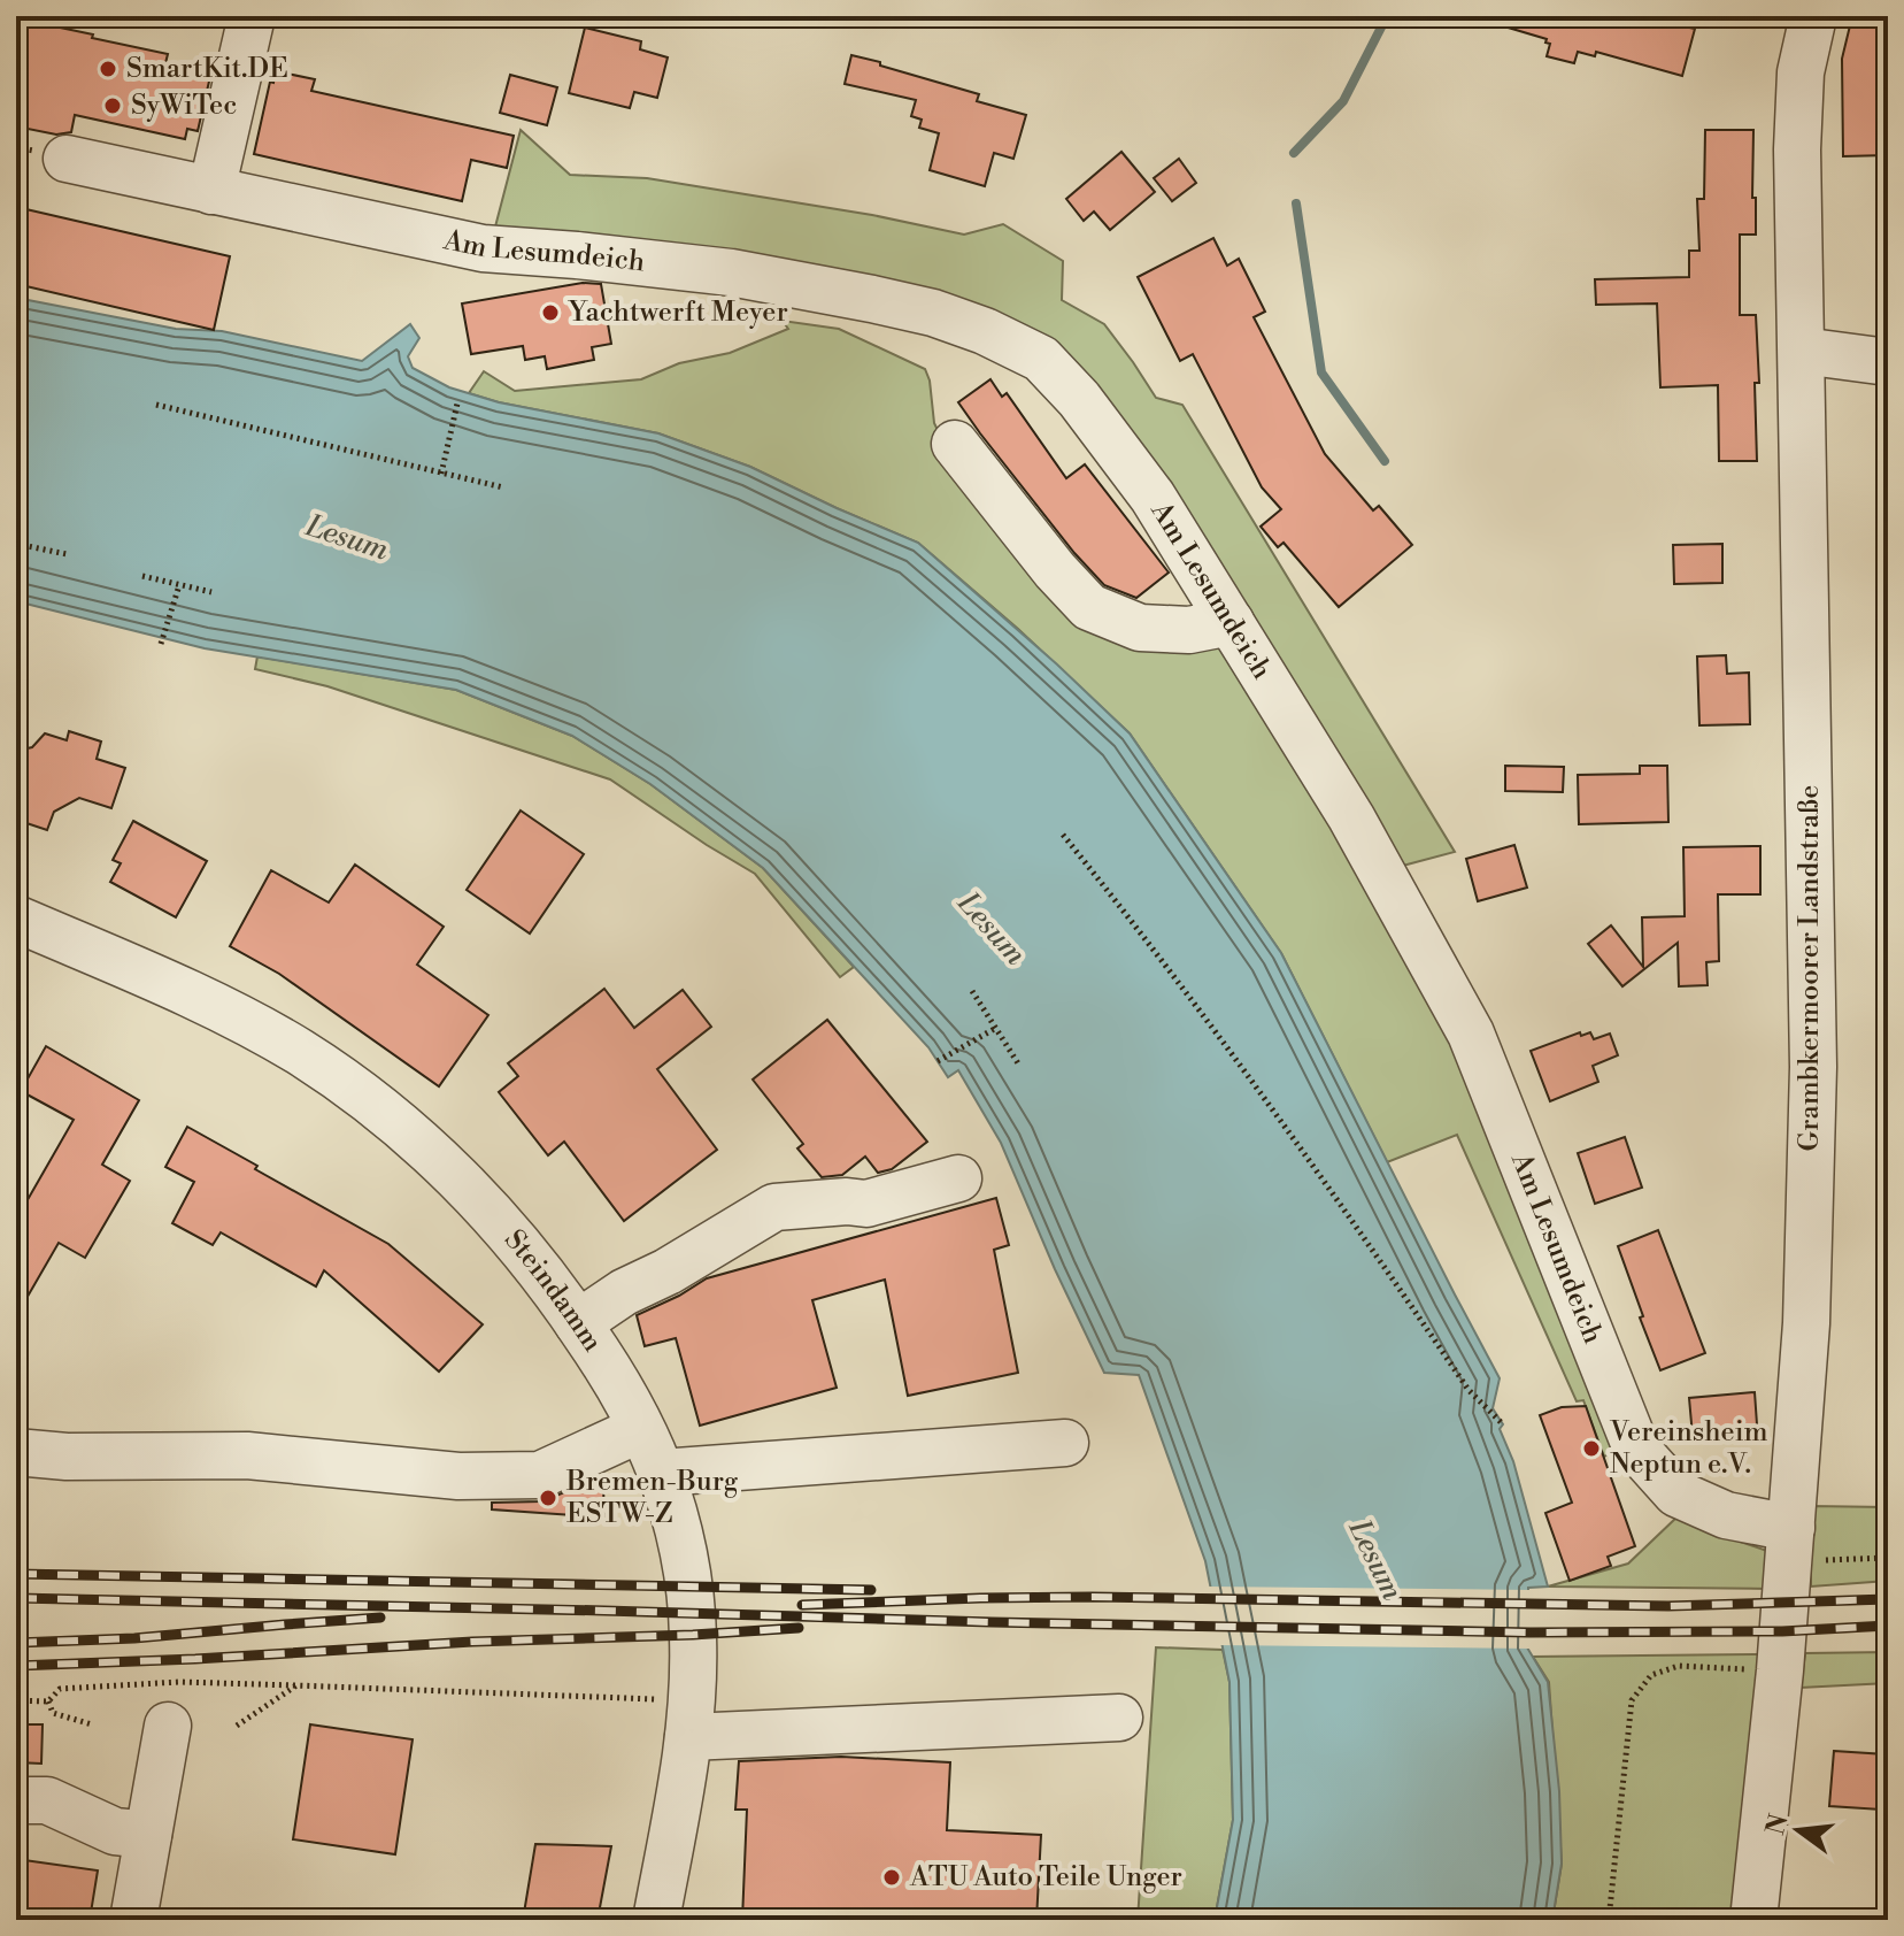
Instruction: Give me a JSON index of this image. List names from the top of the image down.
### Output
{
  "streets": {
    "street": ["Am Lesumdeich", "Grambkermoorer Landstraße", "Steindamm"]
  },
  "crossings": [
    ["Am Lesumdeich", "Grambkermoorer Landstraße"]
  ],
  "water": ["Lesum"],
  "places": [
    "SmartKit.DE",
    "SyWiTec",
    "Yachtwerft Meyer",
    "Vereinsheim Neptun e.V.",
    "Bremen-Burg ESTW-Z",
    "ATU Auto Teile Unger"
  ],
  "north": "left"
}
